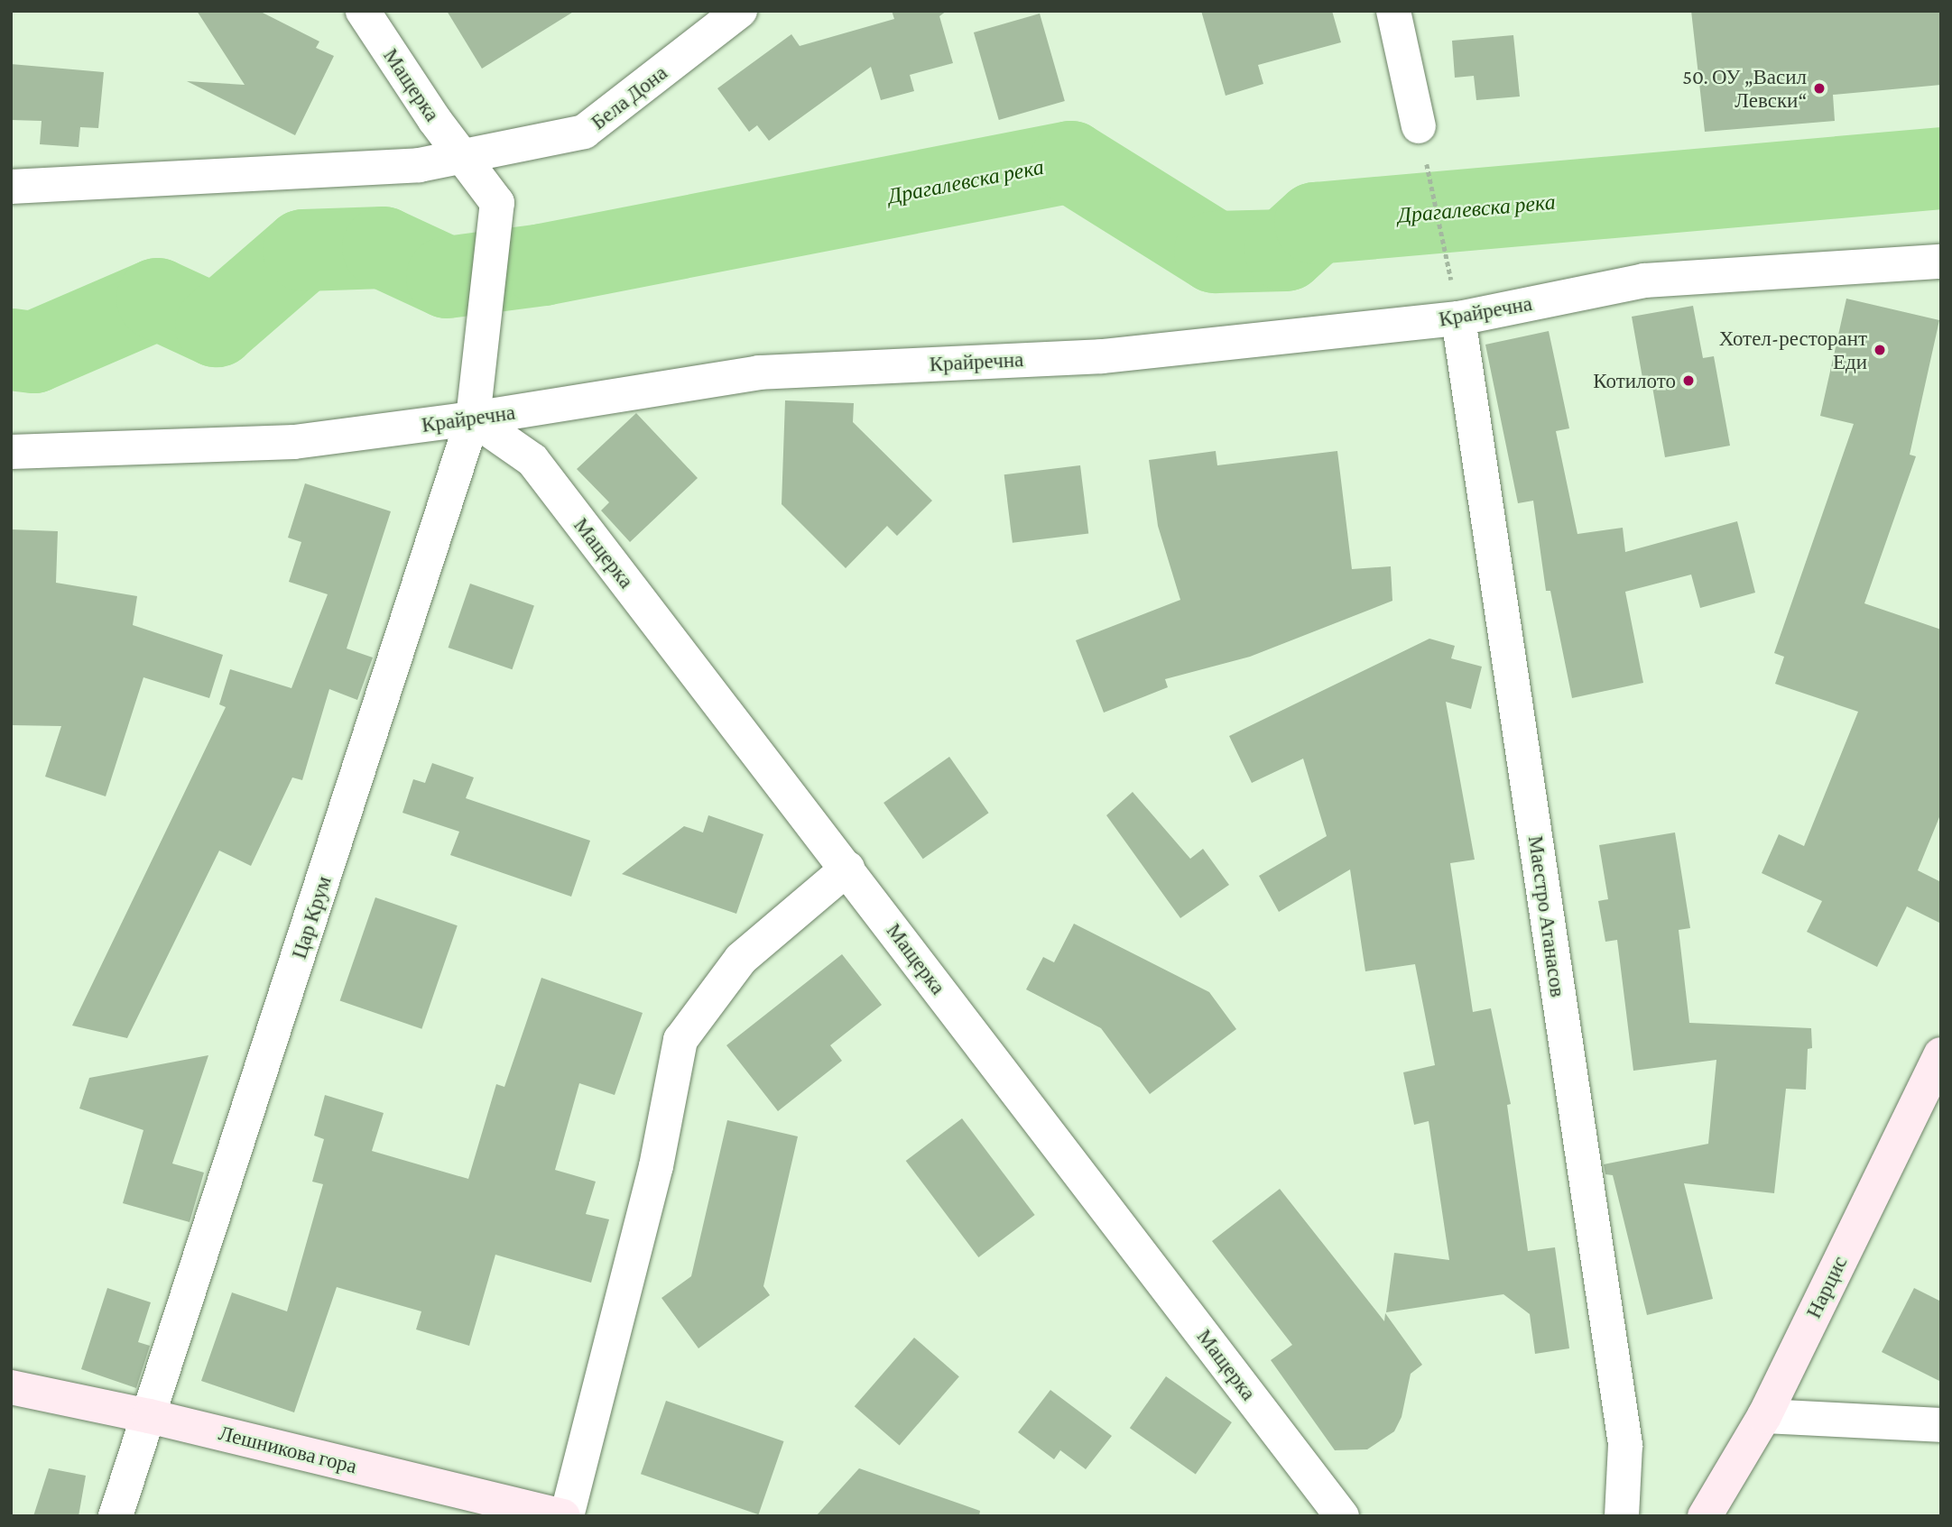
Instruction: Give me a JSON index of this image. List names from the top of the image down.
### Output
{
  "streets": {
    "street": [
      "Мащерка",
      "Бела Дона",
      "Крайречна",
      "Маестро Атанасов",
      "Цар Крум",
      "Нарцис",
      "Лешникова гора"
    ]
  },
  "crossings": [
    ["Мащерка", "Бела Дона"],
    ["Мащерка", "Крайречна"],
    ["Мащерка", "Цар Крум"],
    ["Крайречна", "Маестро Атанасов"],
    ["Крайречна", "Цар Крум"],
    ["Цар Крум", "Лешникова гора"]
  ],
  "water": ["Драгалевска река"],
  "places": ["50. ОУ „Васил Левски“", "Хотел-ресторант Еди", "Котилото"]
}
